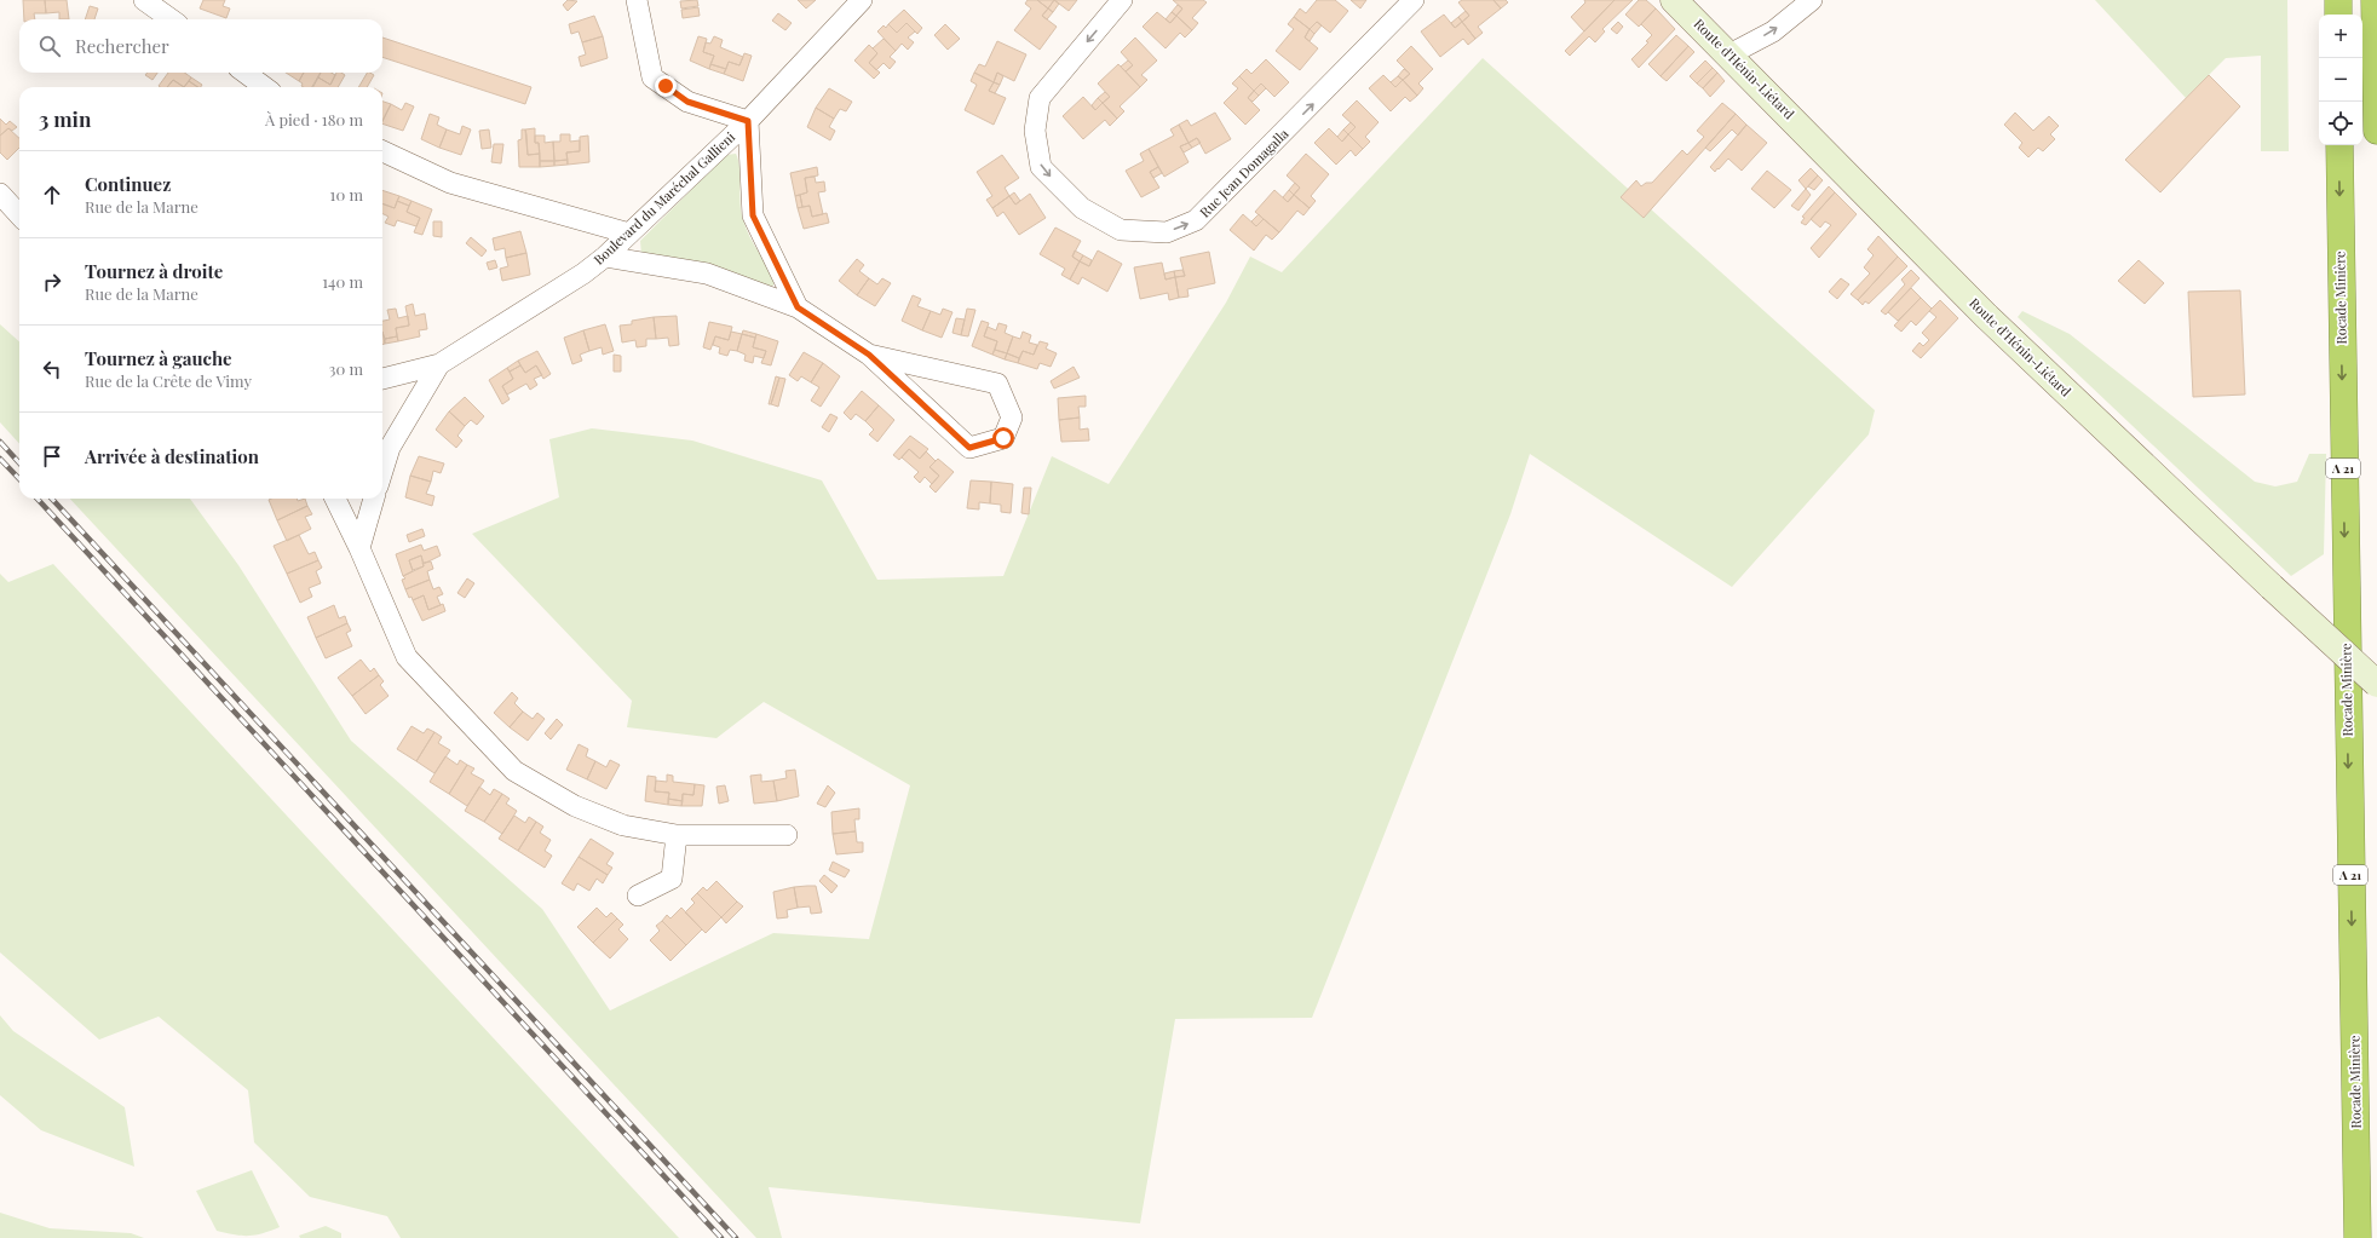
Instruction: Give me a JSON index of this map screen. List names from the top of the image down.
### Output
{
  "streets": {
    "highway": ["Rocade Minière", "A 21"],
    "main road": ["Route d'Hénin-Liétard"],
    "street": ["Rue Jean Domagalla", "Boulevard du Maréchal Gallieni"]
  },
  "one_way": ["Rocade Minière"],
  "page": {
    "map_buttons": ["+", "−"],
    "search": "Rechercher",
    "heading": ["3 min", "À pied · 180 m"],
    "list": [
      ["Continuez", "Rue de la Marne", "10 m"],
      ["Tournez à droite", "Rue de la Marne", "140 m"],
      ["Tournez à gauche", "Rue de la Crête de Vimy", "30 m"],
      "Arrivée à destination"
    ]
  }
}
